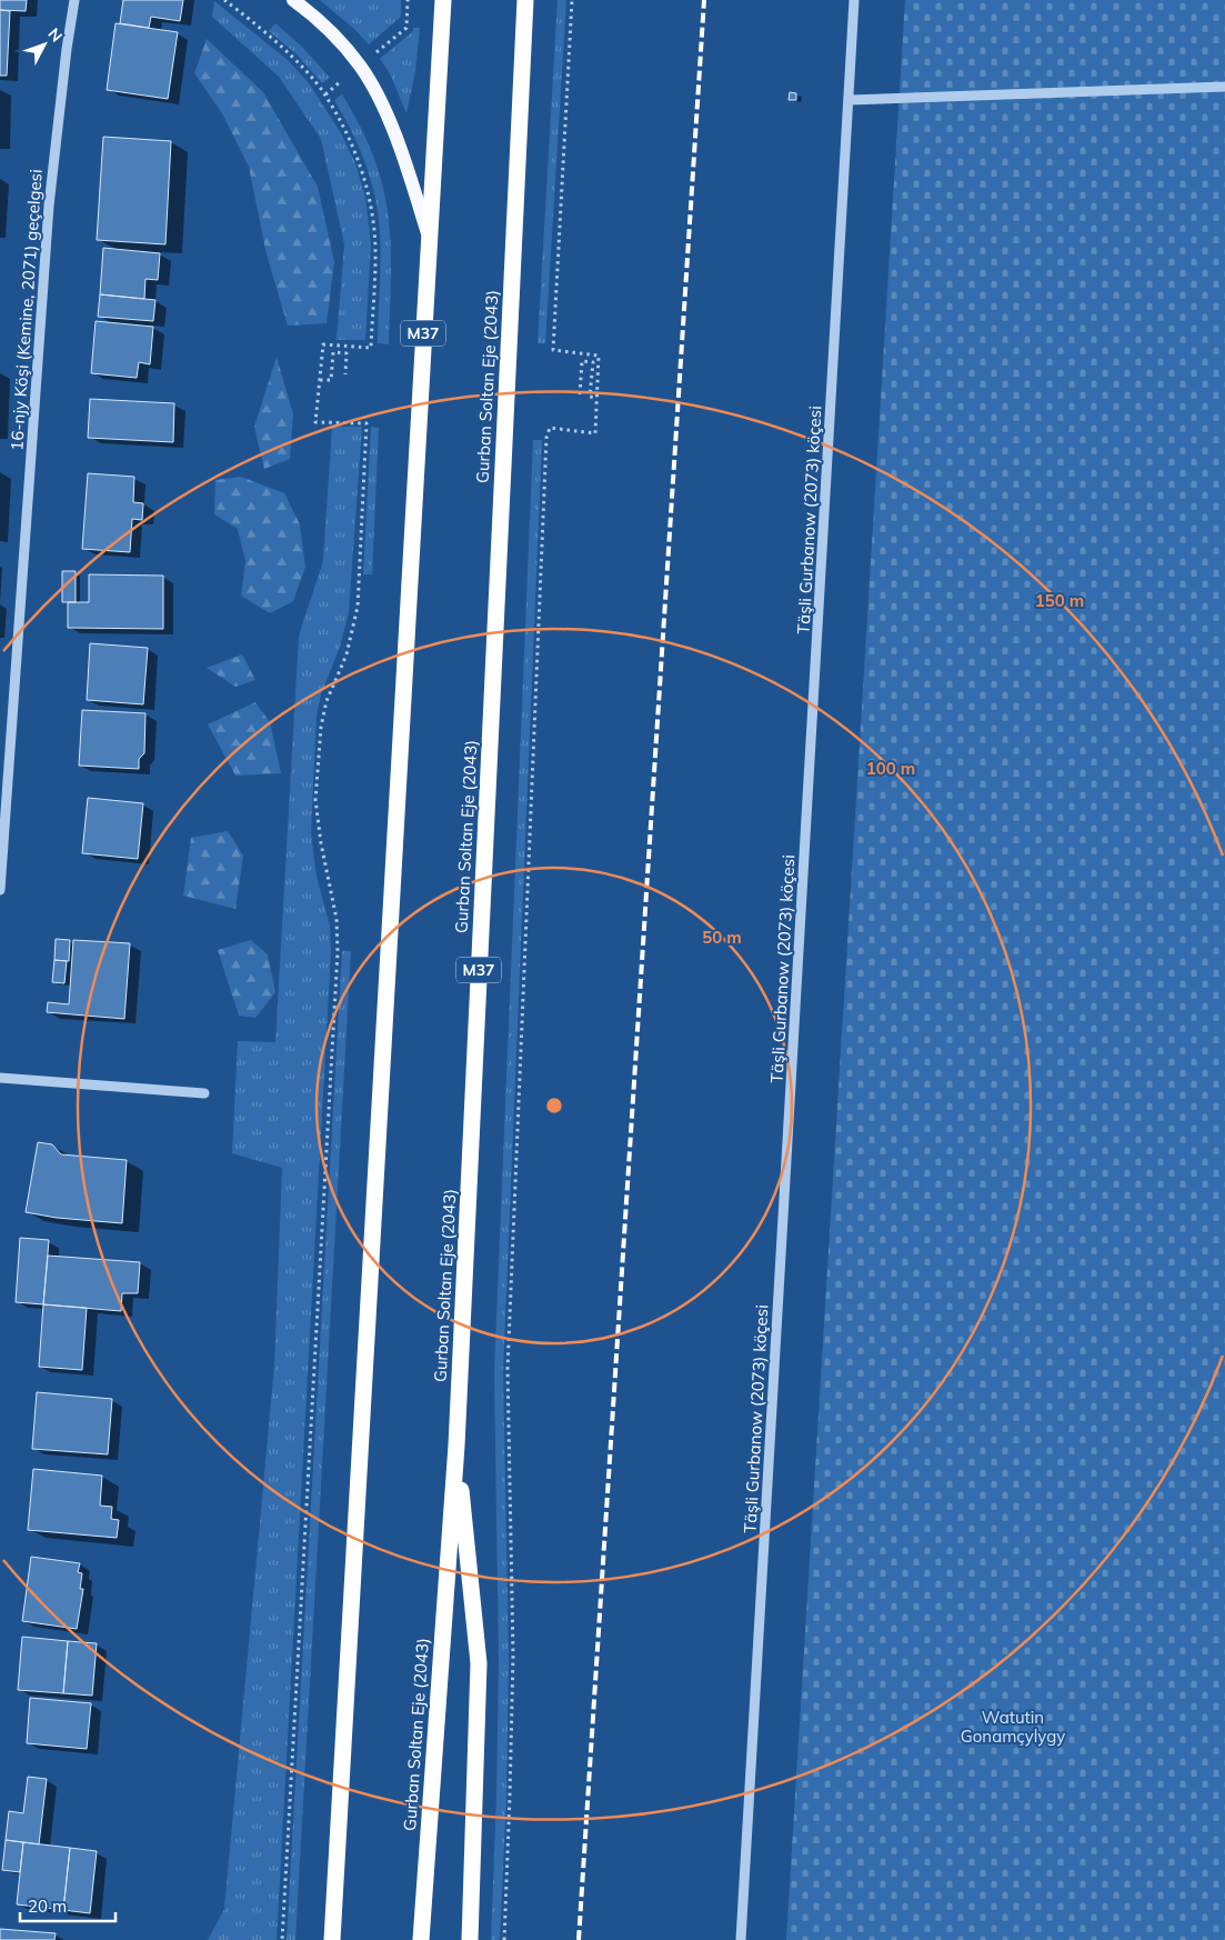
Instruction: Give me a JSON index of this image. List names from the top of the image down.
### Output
{
  "streets": {
    "highway": ["M37", "Gurban Soltan Eje (2043)"],
    "street": ["16-njy Köşi (Kemine, 2071) geçelgesi", "Täşli Gurbanow (2073) köçesi"]
  },
  "parks": ["Watutin Gonamçylygy"],
  "scale_bar": "20 m",
  "north": "top right",
  "rings": ["150 m", "100 m", "50 m"]
}
